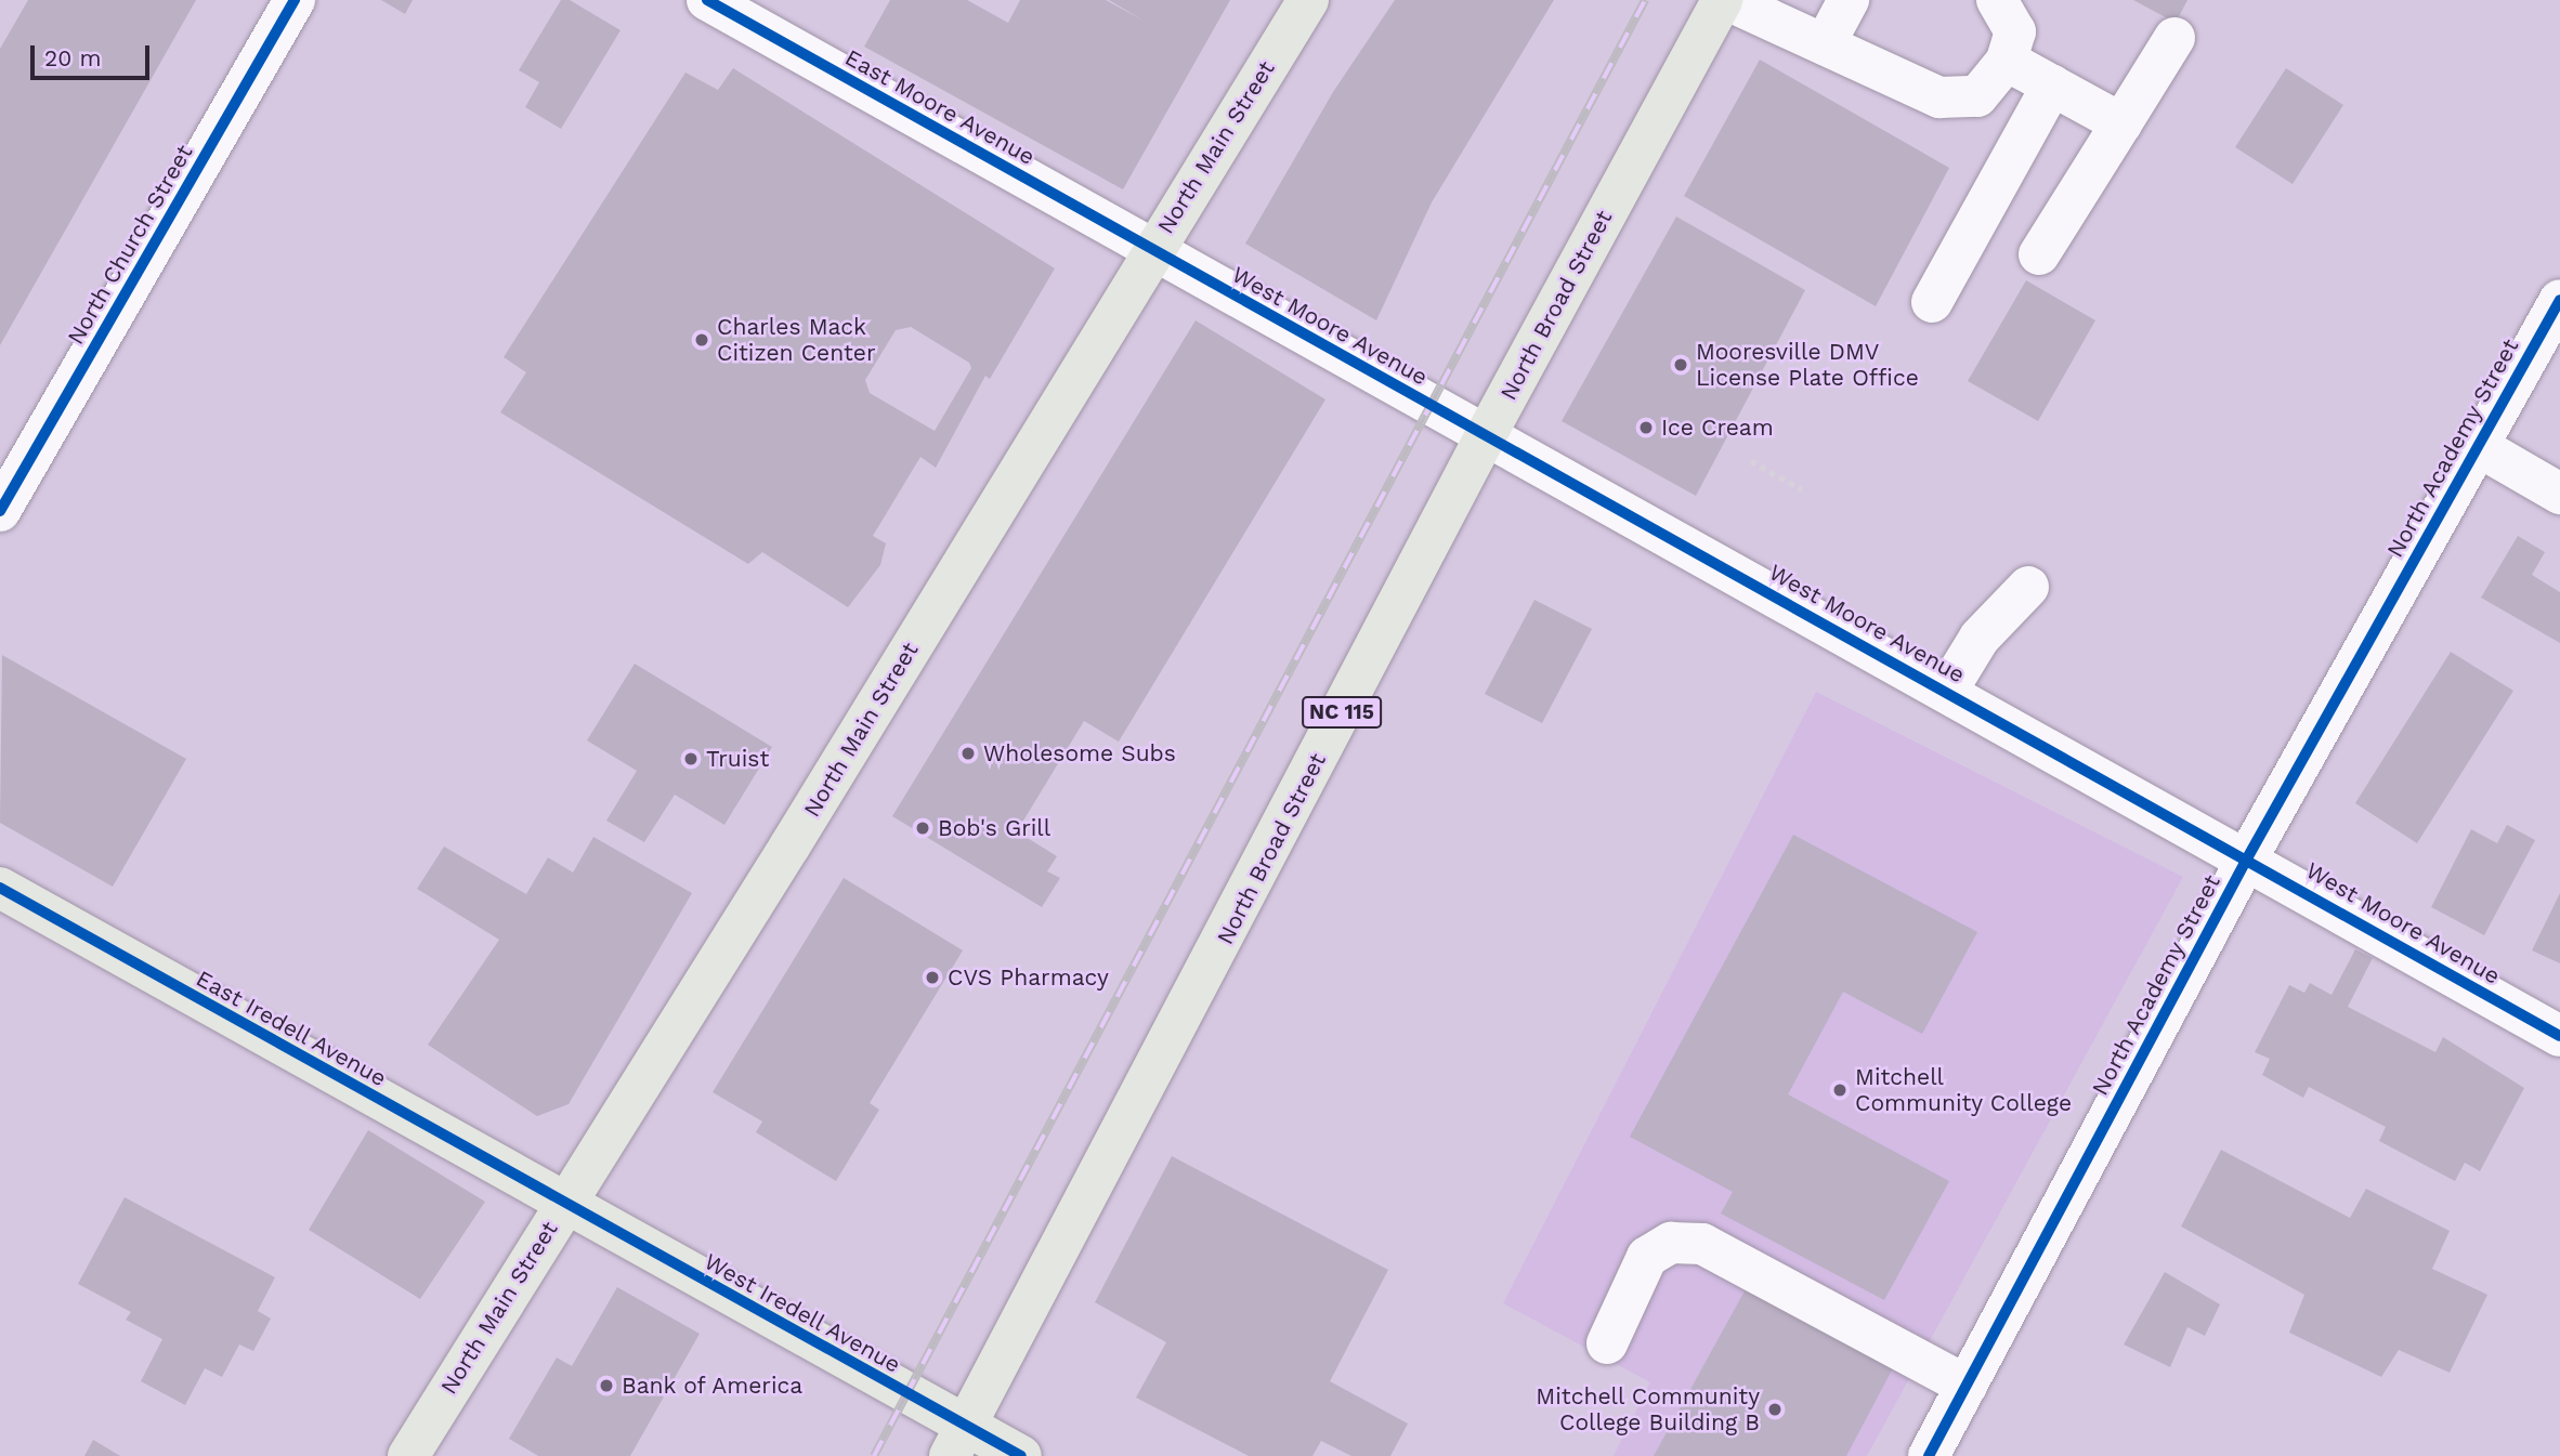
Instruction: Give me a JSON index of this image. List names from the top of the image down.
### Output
{
  "streets": {
    "main road": [
      "North Main Street",
      "North Broad Street",
      "NC 115",
      "East Iredell Avenue",
      "West Iredell Avenue"
    ],
    "street": [
      "East Moore Avenue",
      "North Church Street",
      "West Moore Avenue",
      "North Academy Street"
    ]
  },
  "crossings": [
    ["East Moore Avenue", "North Main Street"],
    ["East Moore Avenue", "West Moore Avenue"],
    ["North Main Street", "West Moore Avenue"],
    ["North Main Street", "East Iredell Avenue"],
    ["North Main Street", "West Iredell Avenue"],
    ["North Broad Street", "West Moore Avenue"],
    ["North Broad Street", "West Iredell Avenue"],
    ["West Moore Avenue", "North Academy Street"],
    ["East Iredell Avenue", "West Iredell Avenue"]
  ],
  "places": [
    "Charles Mack Citizen Center",
    "Mooresville DMV License Plate Office",
    "Ice Cream",
    "Wholesome Subs",
    "Truist",
    "Bob's Grill",
    "CVS Pharmacy",
    "Mitchell Community College",
    "Bank of America",
    "Mitchell Community College Building B"
  ],
  "scale_bar": "20 m"
}
